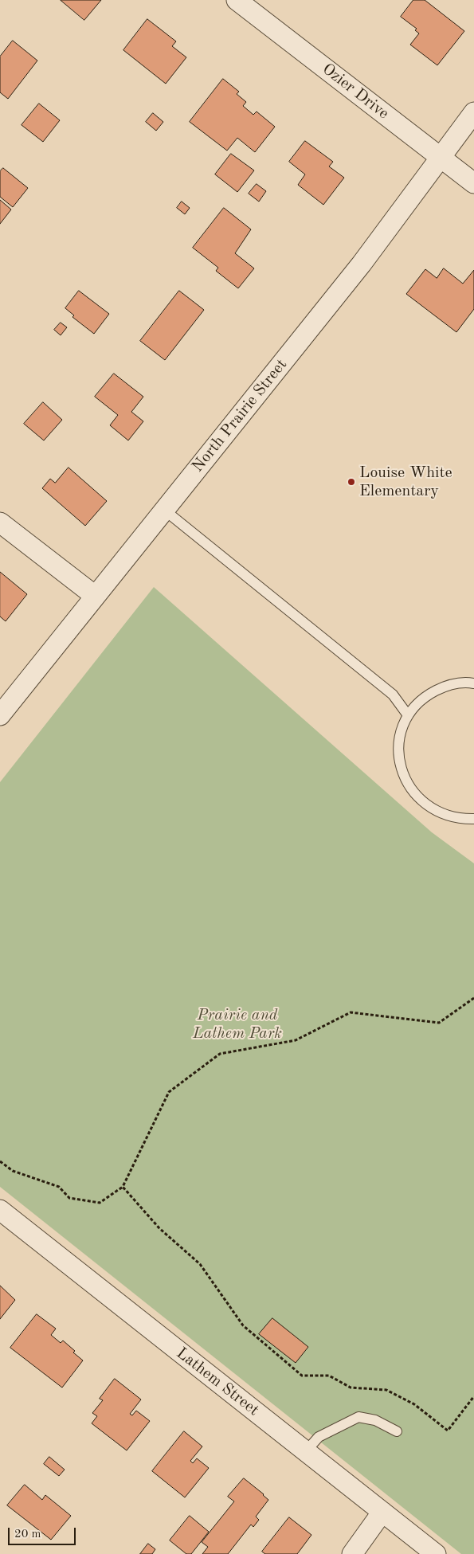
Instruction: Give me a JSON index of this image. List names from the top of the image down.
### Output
{
  "streets": {
    "street": ["Ozier Drive", "North Prairie Street", "Lathem Street"]
  },
  "crossings": [
    ["Ozier Drive", "North Prairie Street"]
  ],
  "parks": ["Prairie and Lathem Park"],
  "places": ["Louise White Elementary"],
  "scale_bar": "20 m"
}
